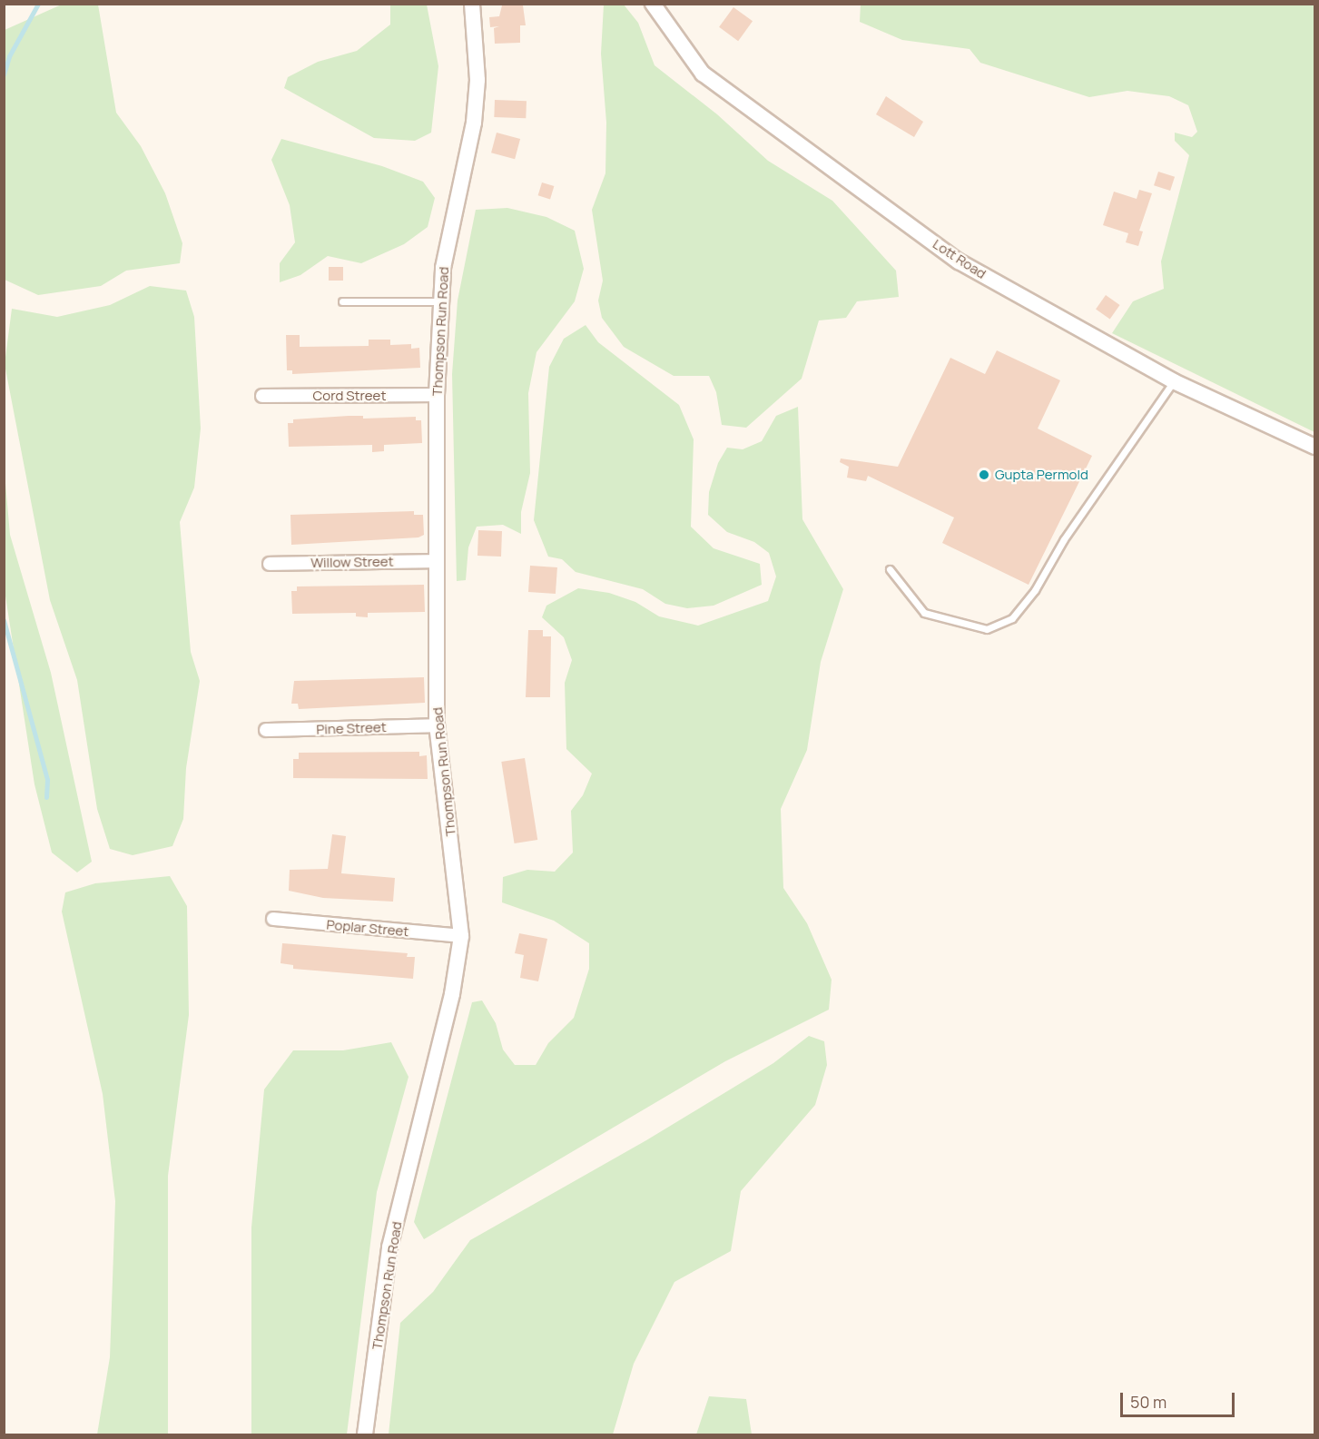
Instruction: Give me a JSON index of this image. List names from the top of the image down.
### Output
{
  "streets": {
    "street": [
      "Lott Road",
      "Thompson Run Road",
      "Cord Street",
      "Willow Street",
      "Pine Street",
      "Poplar Street"
    ]
  },
  "crossings": [
    ["Thompson Run Road", "Cord Street"],
    ["Thompson Run Road", "Willow Street"],
    ["Thompson Run Road", "Pine Street"],
    ["Thompson Run Road", "Poplar Street"]
  ],
  "places": ["Gupta Permold"],
  "scale_bar": "50 m"
}
